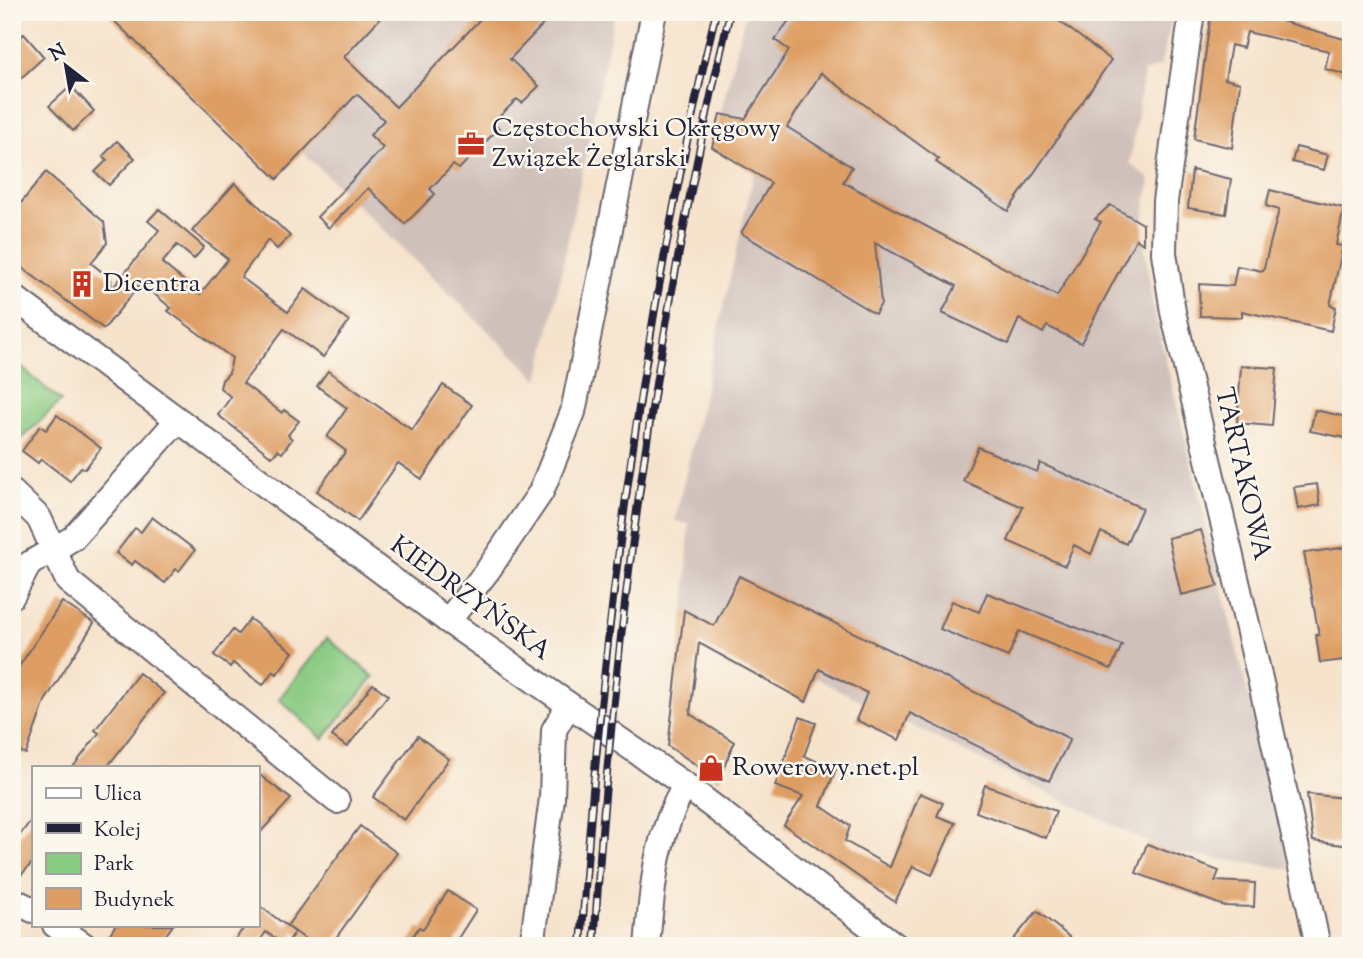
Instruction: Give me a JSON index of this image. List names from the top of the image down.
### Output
{
  "streets": {
    "street": ["TARTAKOWA", "KIEDRZYŃSKA"]
  },
  "places": {
    "office": ["Częstochowski Okręgowy Związek Żeglarski"],
    "building": ["Dicentra"],
    "shop": ["Rowerowy.net.pl"]
  },
  "legend": [
    "Ulica",
    "Kolej",
    "Park",
    "Budynek"
  ],
  "north": "top left"
}
